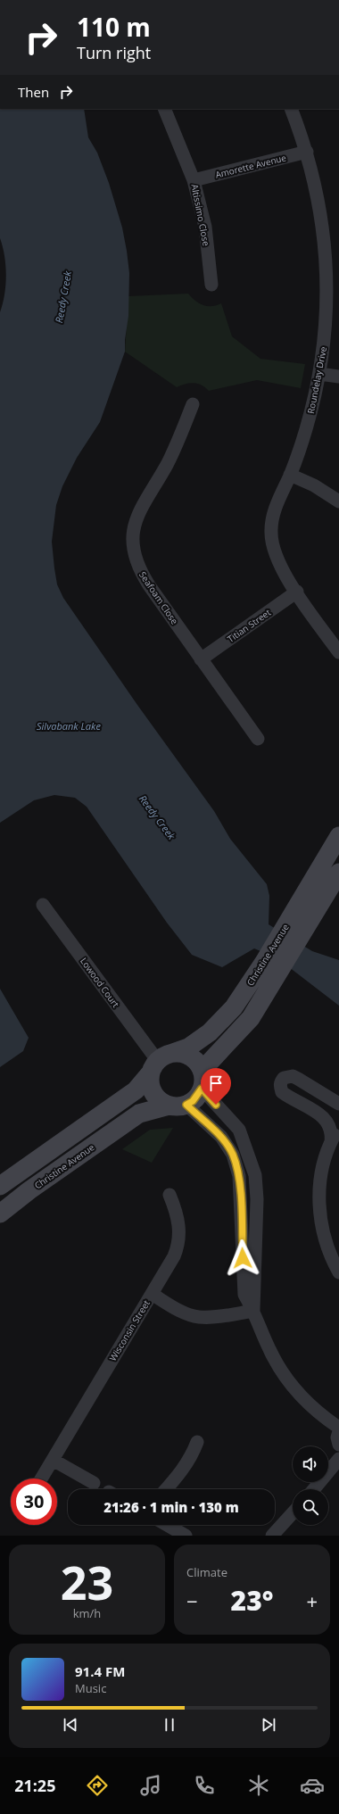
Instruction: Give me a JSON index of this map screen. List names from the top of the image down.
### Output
{
  "streets": {
    "main road": ["Christine Avenue"],
    "street": [
      "Amorette Avenue",
      "Altissimo Close",
      "Roundelay Drive",
      "Seafoam Close",
      "Titian Street",
      "Lowood Court",
      "Wisconsin Street"
    ]
  },
  "crossings": [
    ["Amorette Avenue", "Altissimo Close"],
    ["Amorette Avenue", "Roundelay Drive"],
    ["Roundelay Drive", "Titian Street"],
    ["Seafoam Close", "Titian Street"],
    ["Christine Avenue", "Lowood Court"]
  ],
  "water": ["Reedy Creek", "Silvabank Lake"],
  "page": {
    "turn": ["110 m", "Turn right"],
    "then": "Then",
    "limit": "30",
    "trip": "21:26 · 1 min · 130 m",
    "tile": [
      ["23", "km/h"],
      "Climate"
    ],
    "heat": ["−", "23°", "+"],
    "song": ["91.4 FM", "Music"],
    "tabs": "21:25"
  }
}
